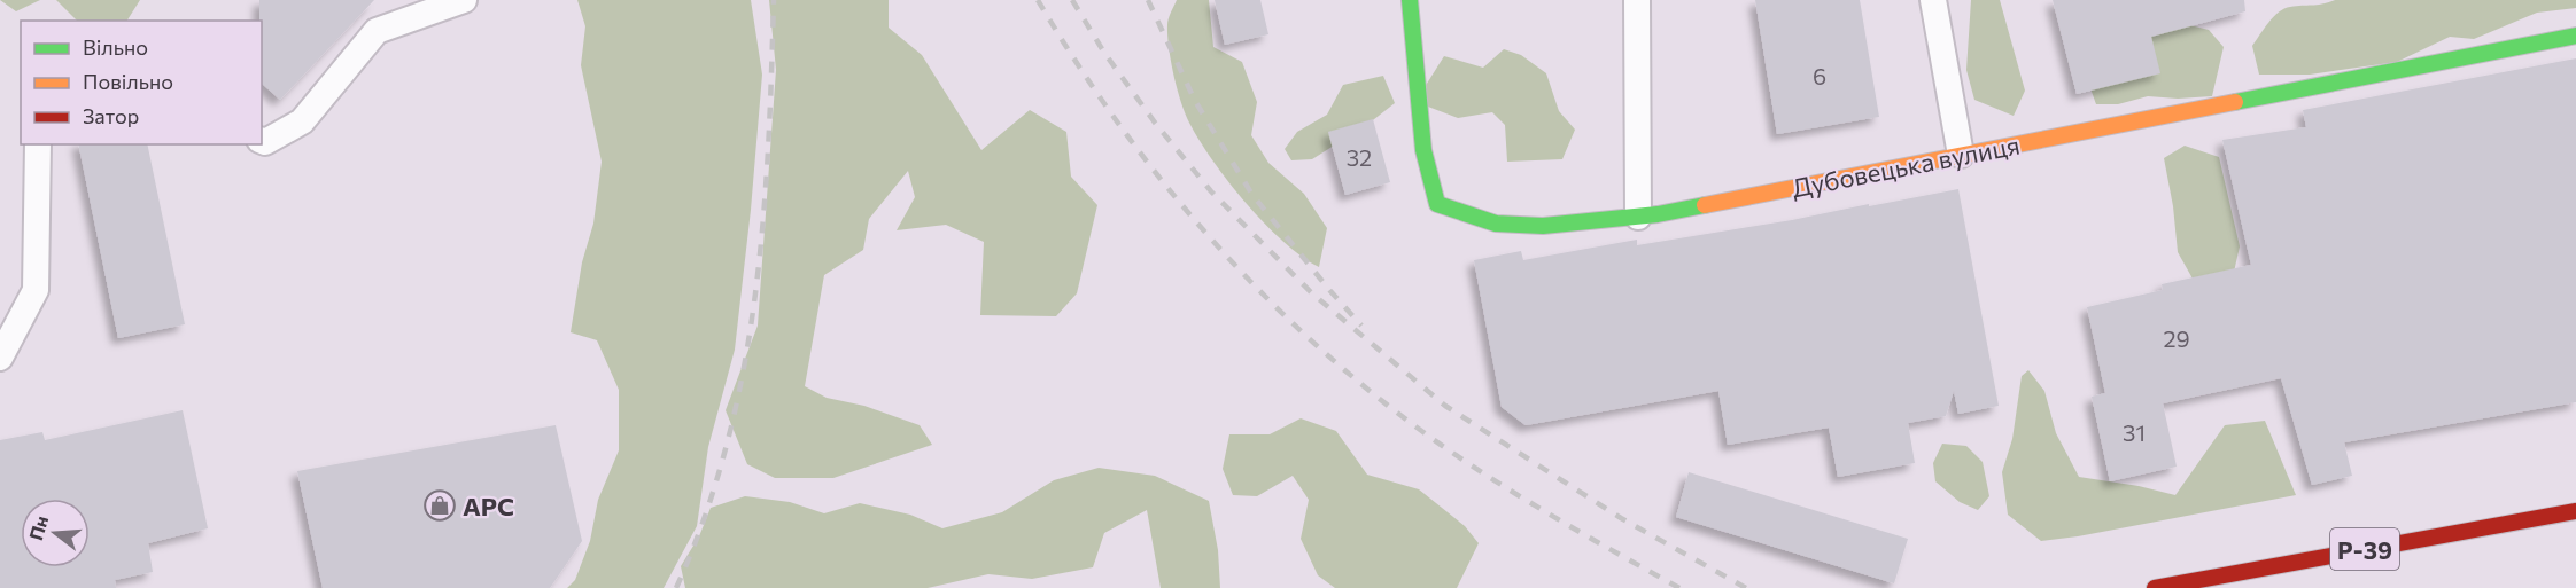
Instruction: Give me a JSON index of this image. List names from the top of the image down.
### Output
{
  "streets": {
    "street": ["Дубовецька вулиця", "Р-39"]
  },
  "places": {
    "shop": ["АРС"]
  },
  "house_numbers": [
    "6",
    "32",
    "29",
    "31"
  ],
  "legend": ["Вільно", "Повільно", "Затор"],
  "north": "left"
}
